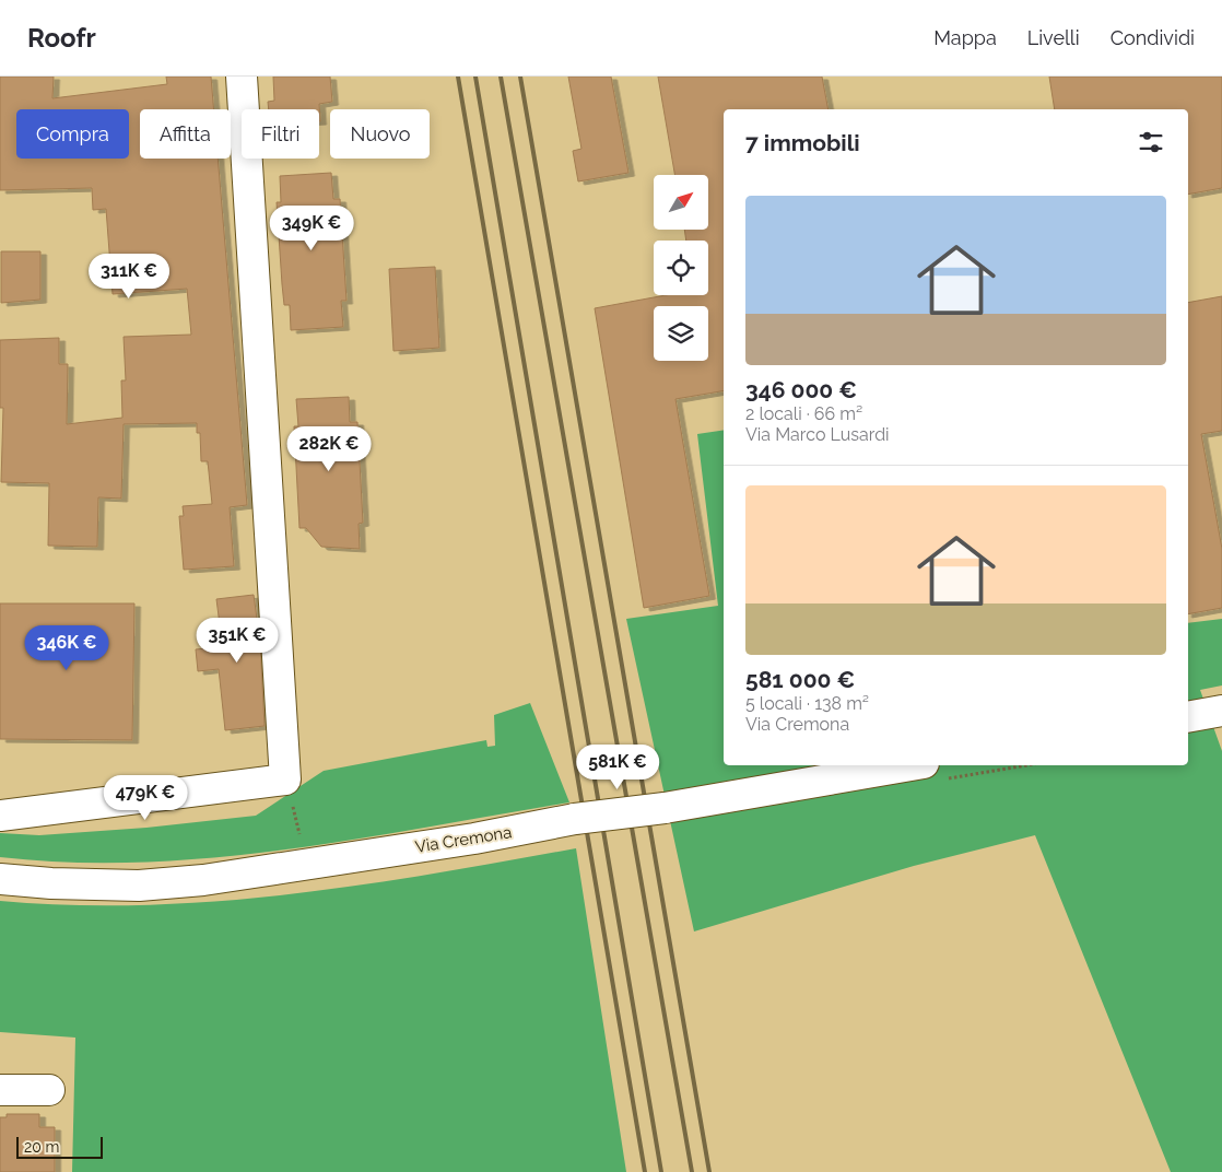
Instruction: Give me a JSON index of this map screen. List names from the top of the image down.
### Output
{
  "streets": {
    "street": ["Via Cremona"]
  },
  "scale_bar": "20 m",
  "north": "top right",
  "page": {
    "header": "Roofr",
    "nav": ["Mappa", "Livelli", "Condividi"],
    "chip": [
      "Compra",
      "Affitta",
      "Filtri",
      "Nuovo"
    ],
    "heading": "7 immobili",
    "list": [
      {
        "name": "346 000 €",
        "note": "2 locali · 66 m² · Via Marco Lusardi"
      },
      {
        "name": "581 000 €",
        "note": "5 locali · 138 m² · Via Cremona"
      }
    ],
    "price": [
      "349K €",
      "311K €",
      "282K €",
      "351K €",
      "346K €",
      "581K €",
      "479K €"
    ],
    "scale": "20 m"
  }
}
